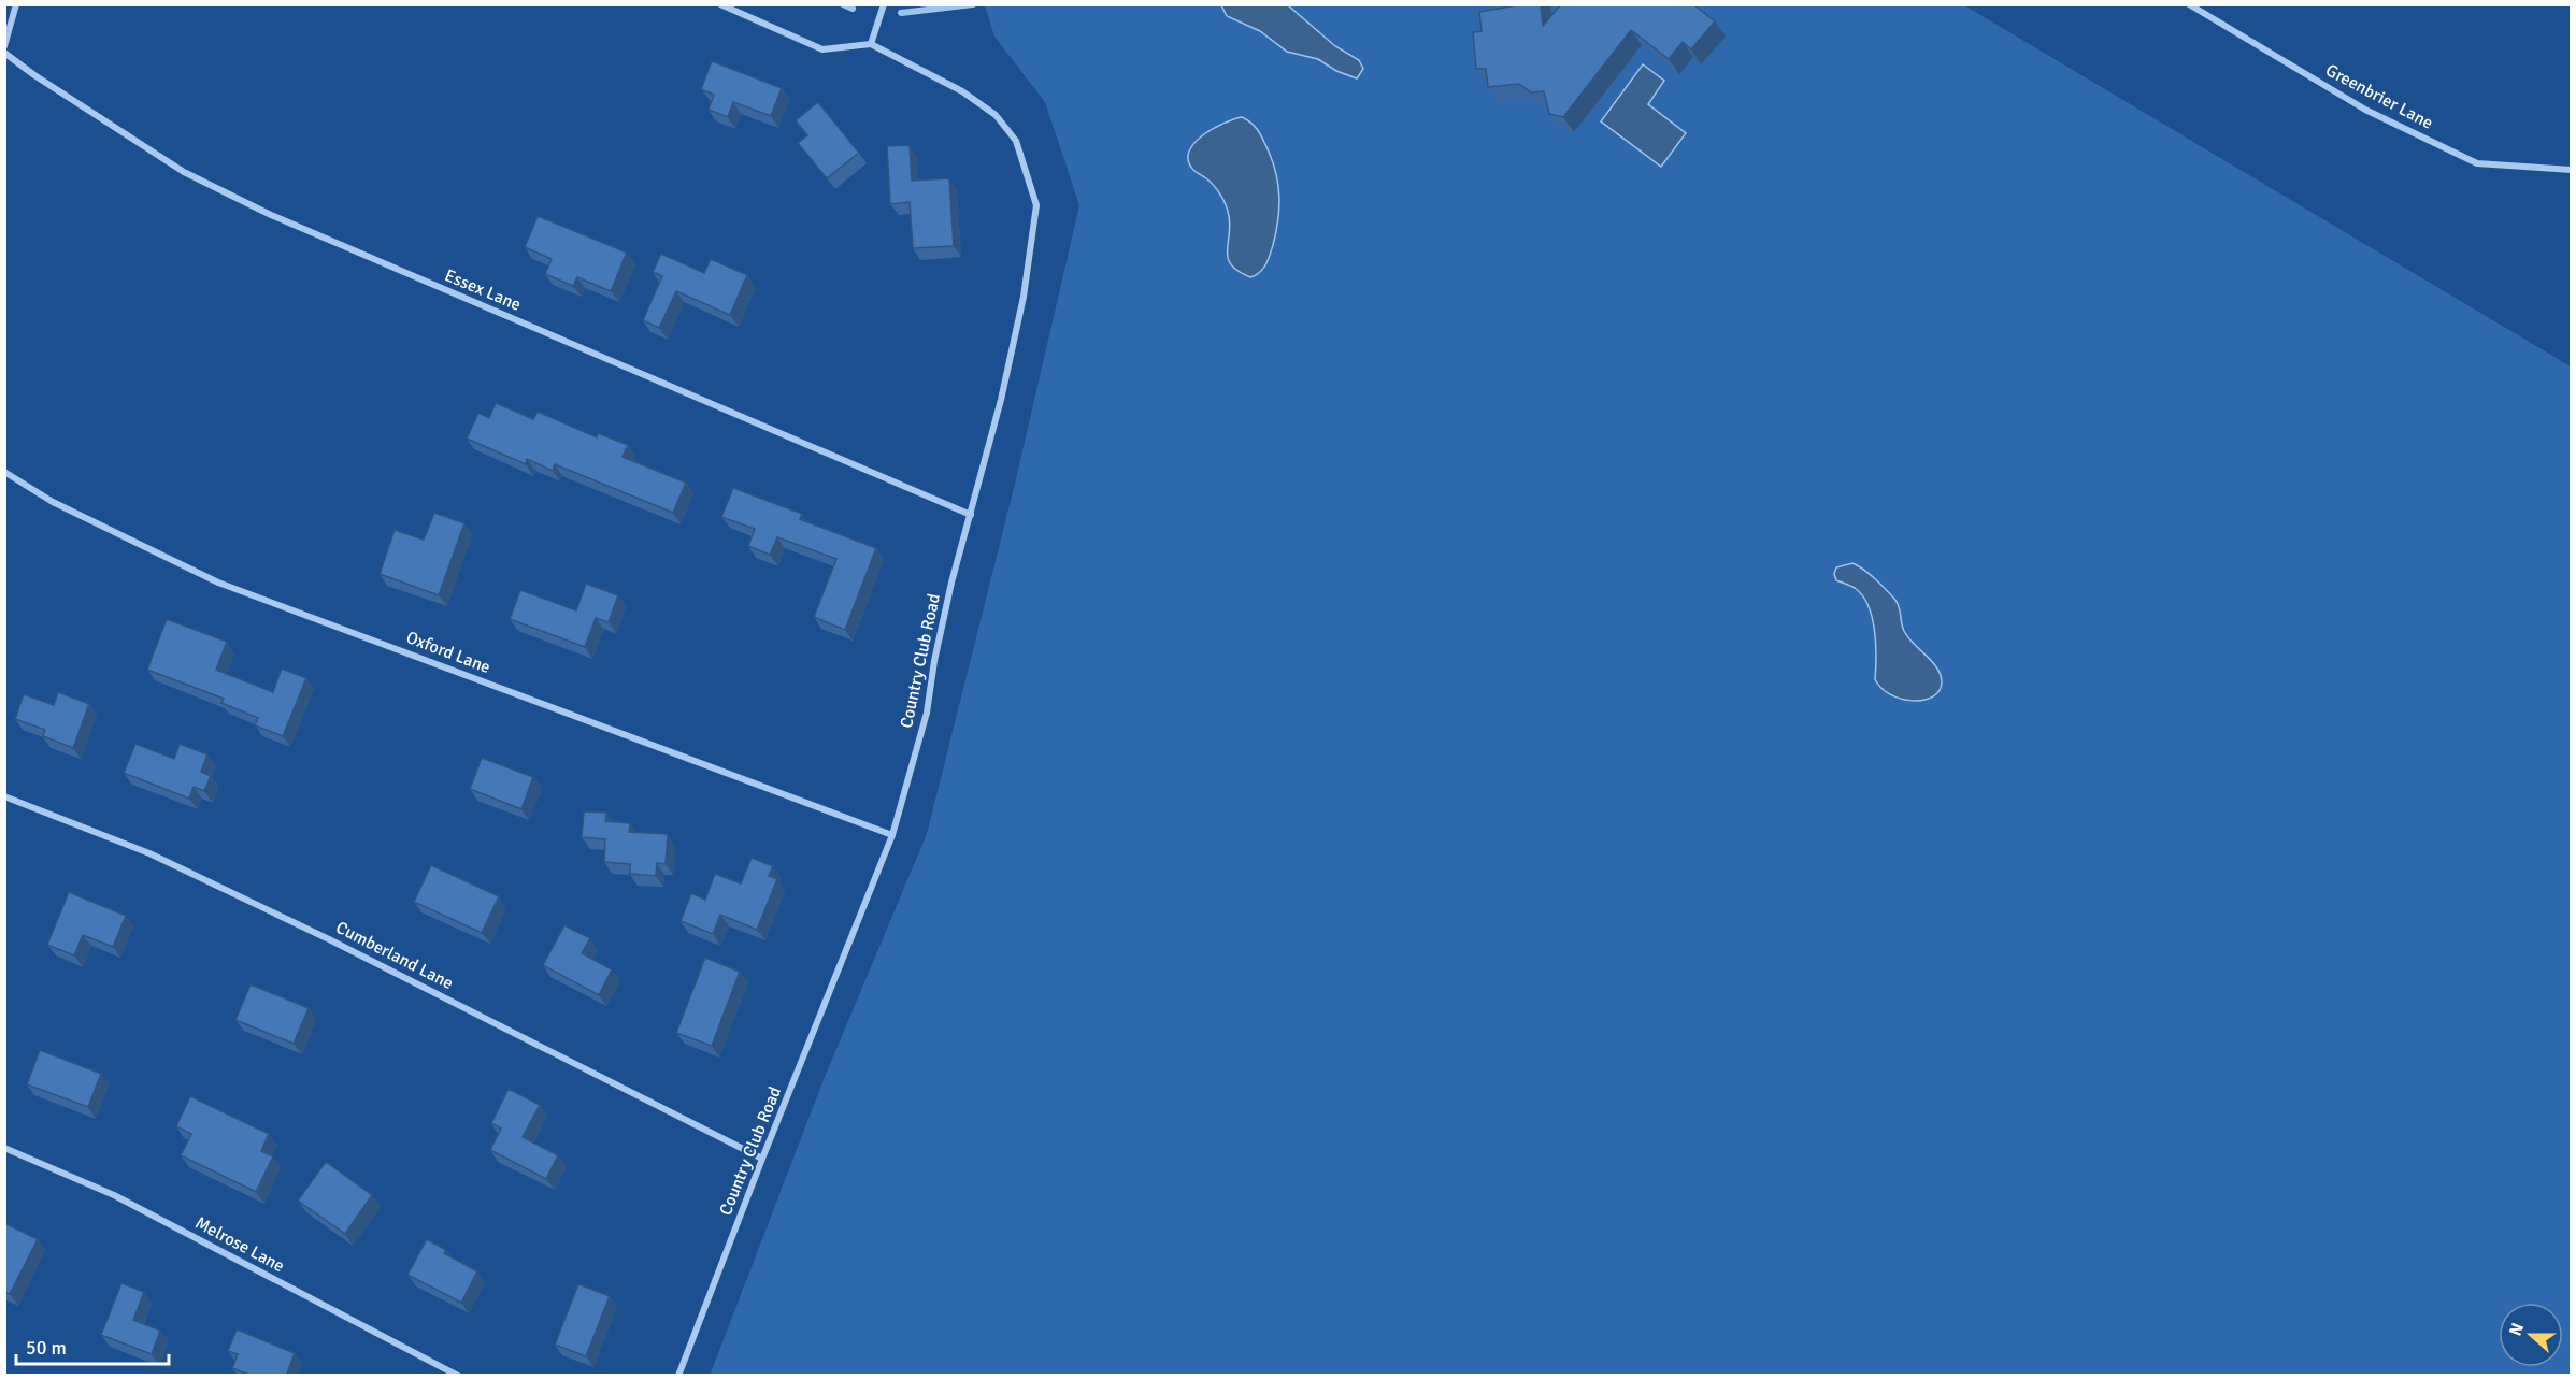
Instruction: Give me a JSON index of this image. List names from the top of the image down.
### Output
{
  "streets": {
    "street": [
      "Greenbrier Lane",
      "Essex Lane",
      "Oxford Lane",
      "Country Club Road",
      "Cumberland Lane",
      "Melrose Lane"
    ]
  },
  "crossings": [
    ["Essex Lane", "Country Club Road"],
    ["Oxford Lane", "Country Club Road"],
    ["Country Club Road", "Cumberland Lane"]
  ],
  "scale_bar": "50 m",
  "north": "left"
}
